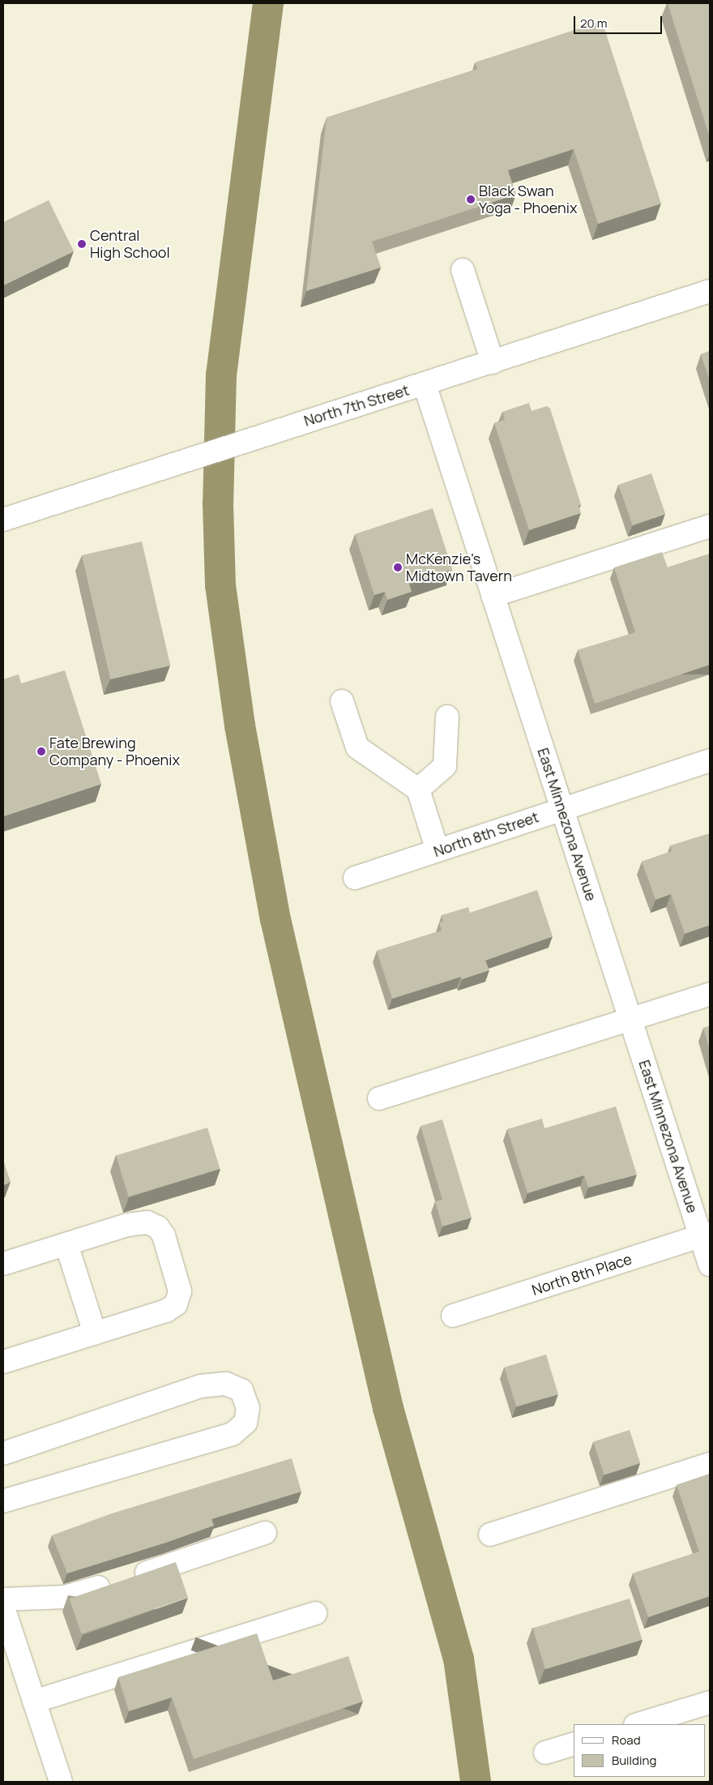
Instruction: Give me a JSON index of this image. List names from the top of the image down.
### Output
{
  "streets": {
    "street": [
      "North 7th Street",
      "East Minnezona Avenue",
      "North 8th Street",
      "North 8th Place"
    ]
  },
  "crossings": [
    ["North 7th Street", "East Minnezona Avenue"],
    ["East Minnezona Avenue", "North 8th Street"],
    ["East Minnezona Avenue", "North 8th Place"]
  ],
  "places": [
    "Black Swan Yoga - Phoenix",
    "Central High School",
    "McKenzie's Midtown Tavern",
    "Fate Brewing Company - Phoenix"
  ],
  "legend": ["Road", "Building"],
  "scale_bar": "20 m"
}
